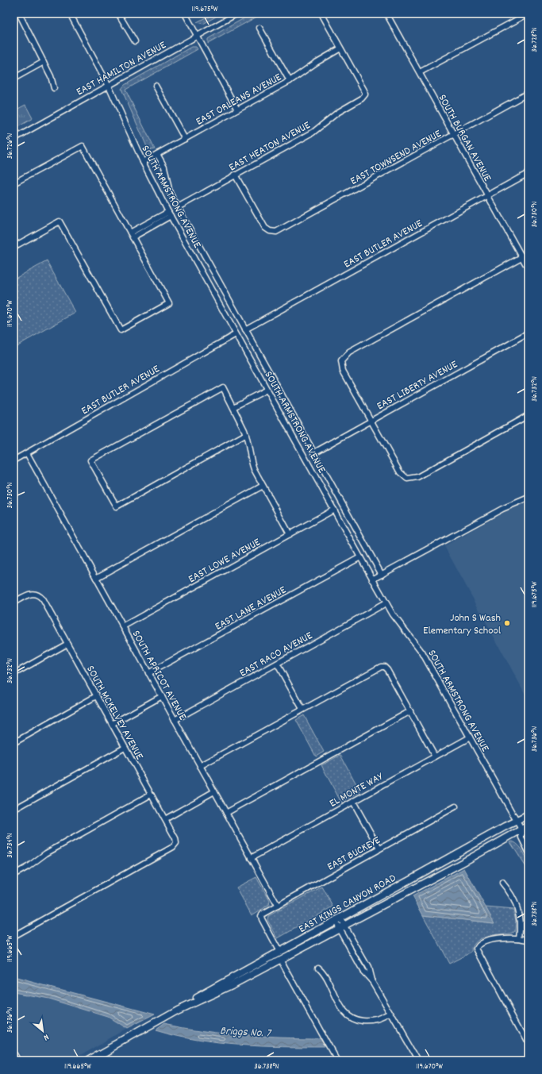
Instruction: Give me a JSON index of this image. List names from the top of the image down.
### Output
{
  "streets": {
    "main road": ["EAST KINGS CANYON ROAD"],
    "street": [
      "EAST HAMILTON AVENUE",
      "EAST ORLEANS AVENUE",
      "SOUTH BURGAN AVENUE",
      "EAST HEATON AVENUE",
      "EAST TOWNSEND AVENUE",
      "SOUTH ARMSTRONG AVENUE",
      "EAST BUTLER AVENUE",
      "EAST LIBERTY AVENUE",
      "EAST LOWE AVENUE",
      "EAST LANE AVENUE",
      "EAST RACO AVENUE",
      "SOUTH APRICOT AVENUE",
      "SOUTH MCKELVEY AVENUE",
      "EL MONTE WAY",
      "EAST BUCKEYE"
    ]
  },
  "crossings": [
    ["EAST HAMILTON AVENUE", "SOUTH ARMSTRONG AVENUE"],
    ["EAST ORLEANS AVENUE", "EAST HEATON AVENUE"],
    ["EAST ORLEANS AVENUE", "SOUTH ARMSTRONG AVENUE"],
    ["SOUTH BURGAN AVENUE", "EAST TOWNSEND AVENUE"],
    ["SOUTH BURGAN AVENUE", "EAST BUTLER AVENUE"],
    ["EAST HEATON AVENUE", "EAST TOWNSEND AVENUE"],
    ["EAST HEATON AVENUE", "SOUTH ARMSTRONG AVENUE"],
    ["SOUTH ARMSTRONG AVENUE", "EAST BUTLER AVENUE"],
    ["SOUTH ARMSTRONG AVENUE", "EAST LIBERTY AVENUE"],
    ["SOUTH ARMSTRONG AVENUE", "EAST LOWE AVENUE"],
    ["SOUTH ARMSTRONG AVENUE", "EAST LANE AVENUE"],
    ["SOUTH ARMSTRONG AVENUE", "EAST RACO AVENUE"],
    ["SOUTH ARMSTRONG AVENUE", "EL MONTE WAY"],
    ["SOUTH ARMSTRONG AVENUE", "EAST KINGS CANYON ROAD"],
    ["EAST BUTLER AVENUE", "SOUTH APRICOT AVENUE"],
    ["EAST LOWE AVENUE", "SOUTH APRICOT AVENUE"],
    ["EAST LANE AVENUE", "SOUTH APRICOT AVENUE"],
    ["EAST RACO AVENUE", "SOUTH APRICOT AVENUE"],
    ["SOUTH APRICOT AVENUE", "EL MONTE WAY"],
    ["SOUTH APRICOT AVENUE", "EAST BUCKEYE"],
    ["EAST BUCKEYE", "EAST KINGS CANYON ROAD"]
  ],
  "water": ["Briggs No. 7"],
  "places": ["John S Wash Elementary School"],
  "north": "bottom right",
  "coordinates": [
    "119.675°W",
    "36.728°N",
    "36.726°N",
    "36.730°N",
    "119.670°W",
    "36.732°N",
    "36.736°N",
    "36.734°N",
    "36.738°N",
    "119.665°W"
  ]
}
